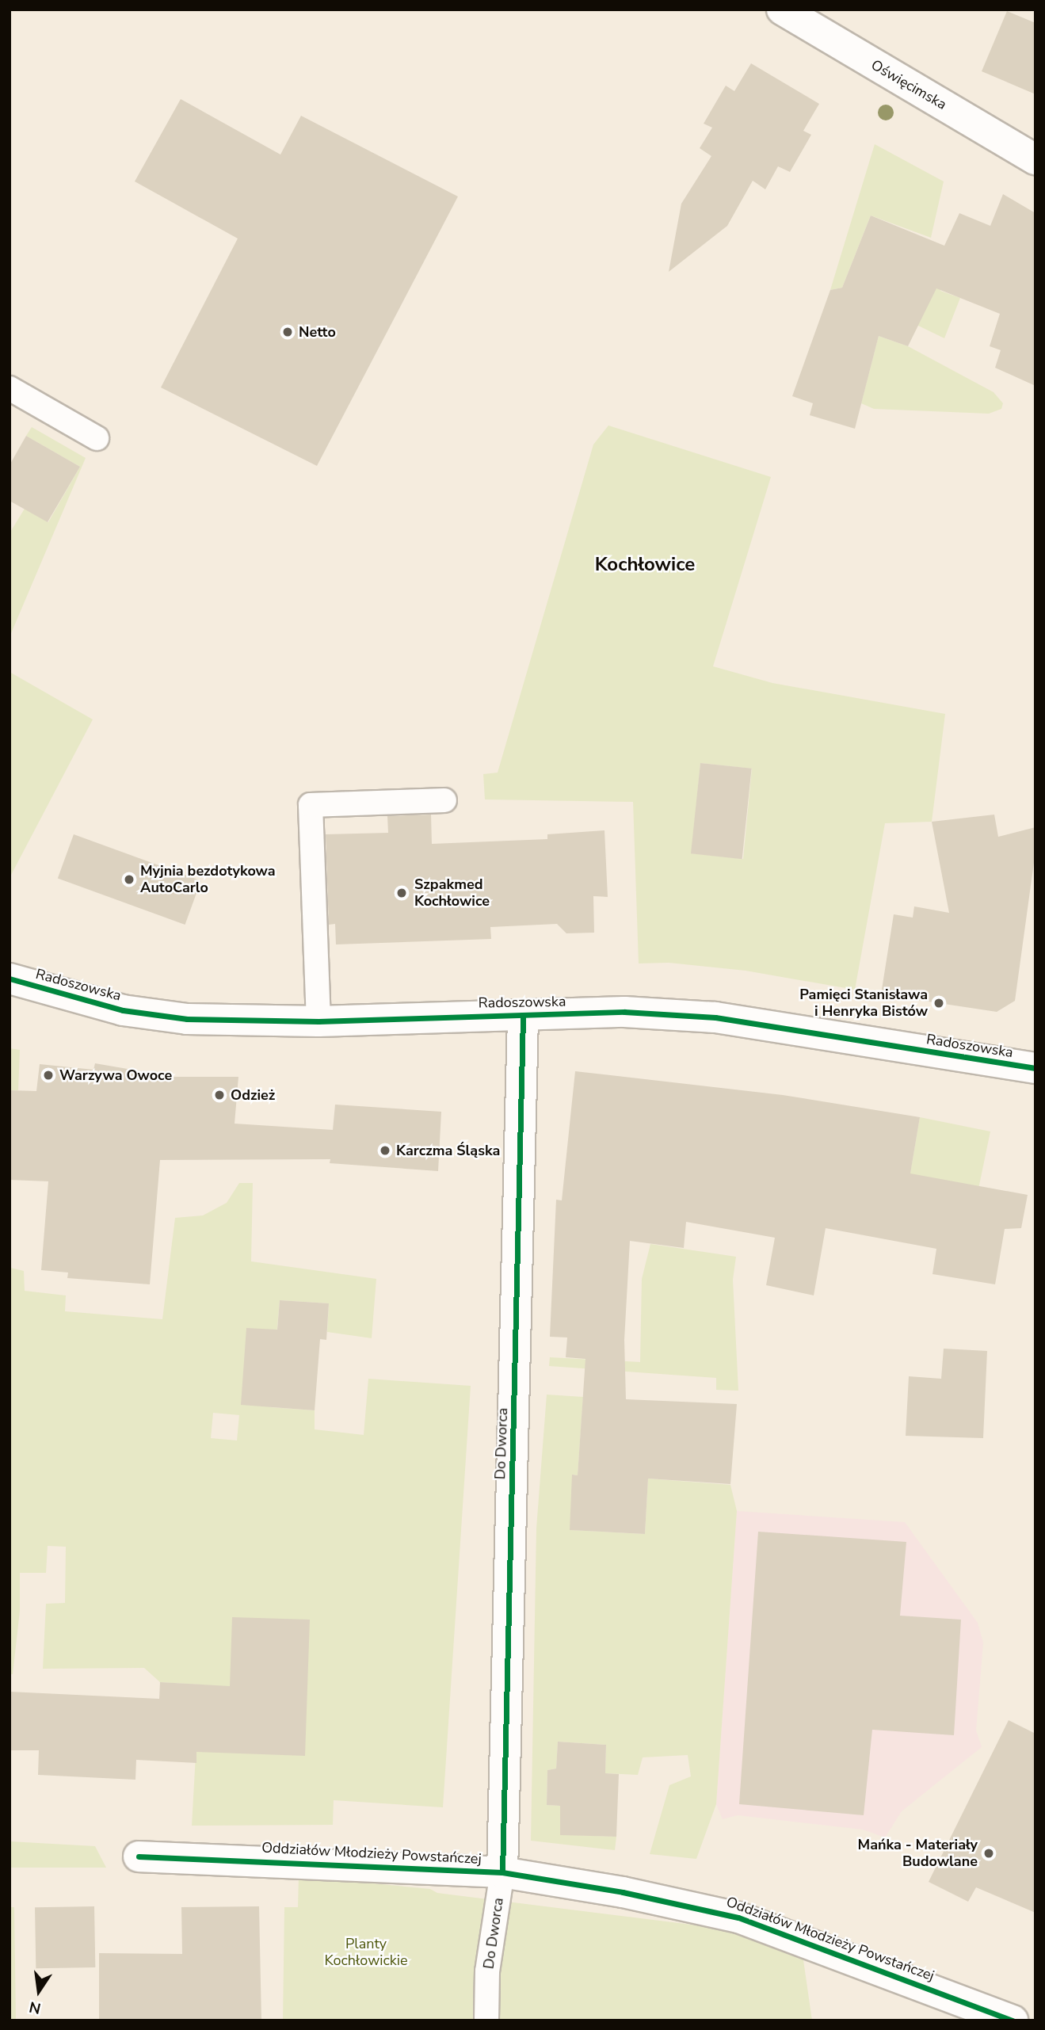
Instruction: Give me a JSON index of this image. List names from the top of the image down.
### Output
{
  "streets": {
    "street": [
      "Oświęcimska",
      "Radoszowska",
      "Do Dworca",
      "Oddziałów Młodzieży Powstańczej"
    ]
  },
  "crossings": [
    ["Radoszowska", "Do Dworca"],
    ["Do Dworca", "Oddziałów Młodzieży Powstańczej"]
  ],
  "districts": ["Kochłowice"],
  "parks": ["Planty Kochłowickie"],
  "places": [
    "Netto",
    "Myjnia bezdotykowa AutoCarlo",
    "Szpakmed Kochłowice",
    "Pamięci Stanisława i Henryka Bistów",
    "Warzywa Owoce",
    "Odzież",
    "Karczma Śląska",
    "Mańka - Materiały Budowlane"
  ],
  "north": "bottom"
}
